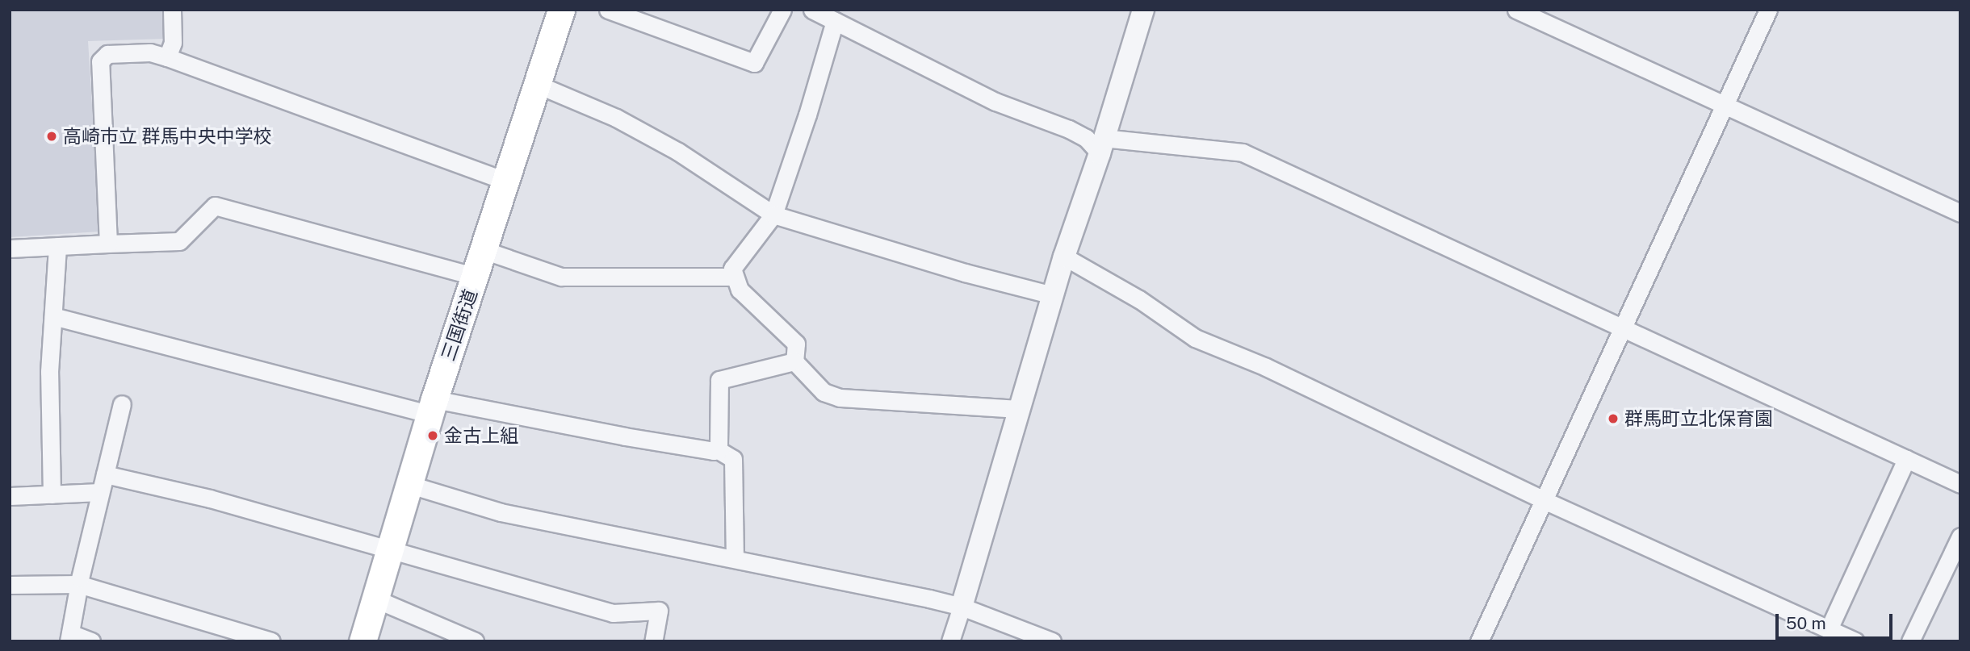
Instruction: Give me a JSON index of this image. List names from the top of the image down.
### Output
{
  "streets": {
    "main road": ["三国街道"]
  },
  "places": ["高崎市立 群馬中央中学校", "群馬町立北保育園", "金古上組"],
  "scale_bar": "50 m"
}
